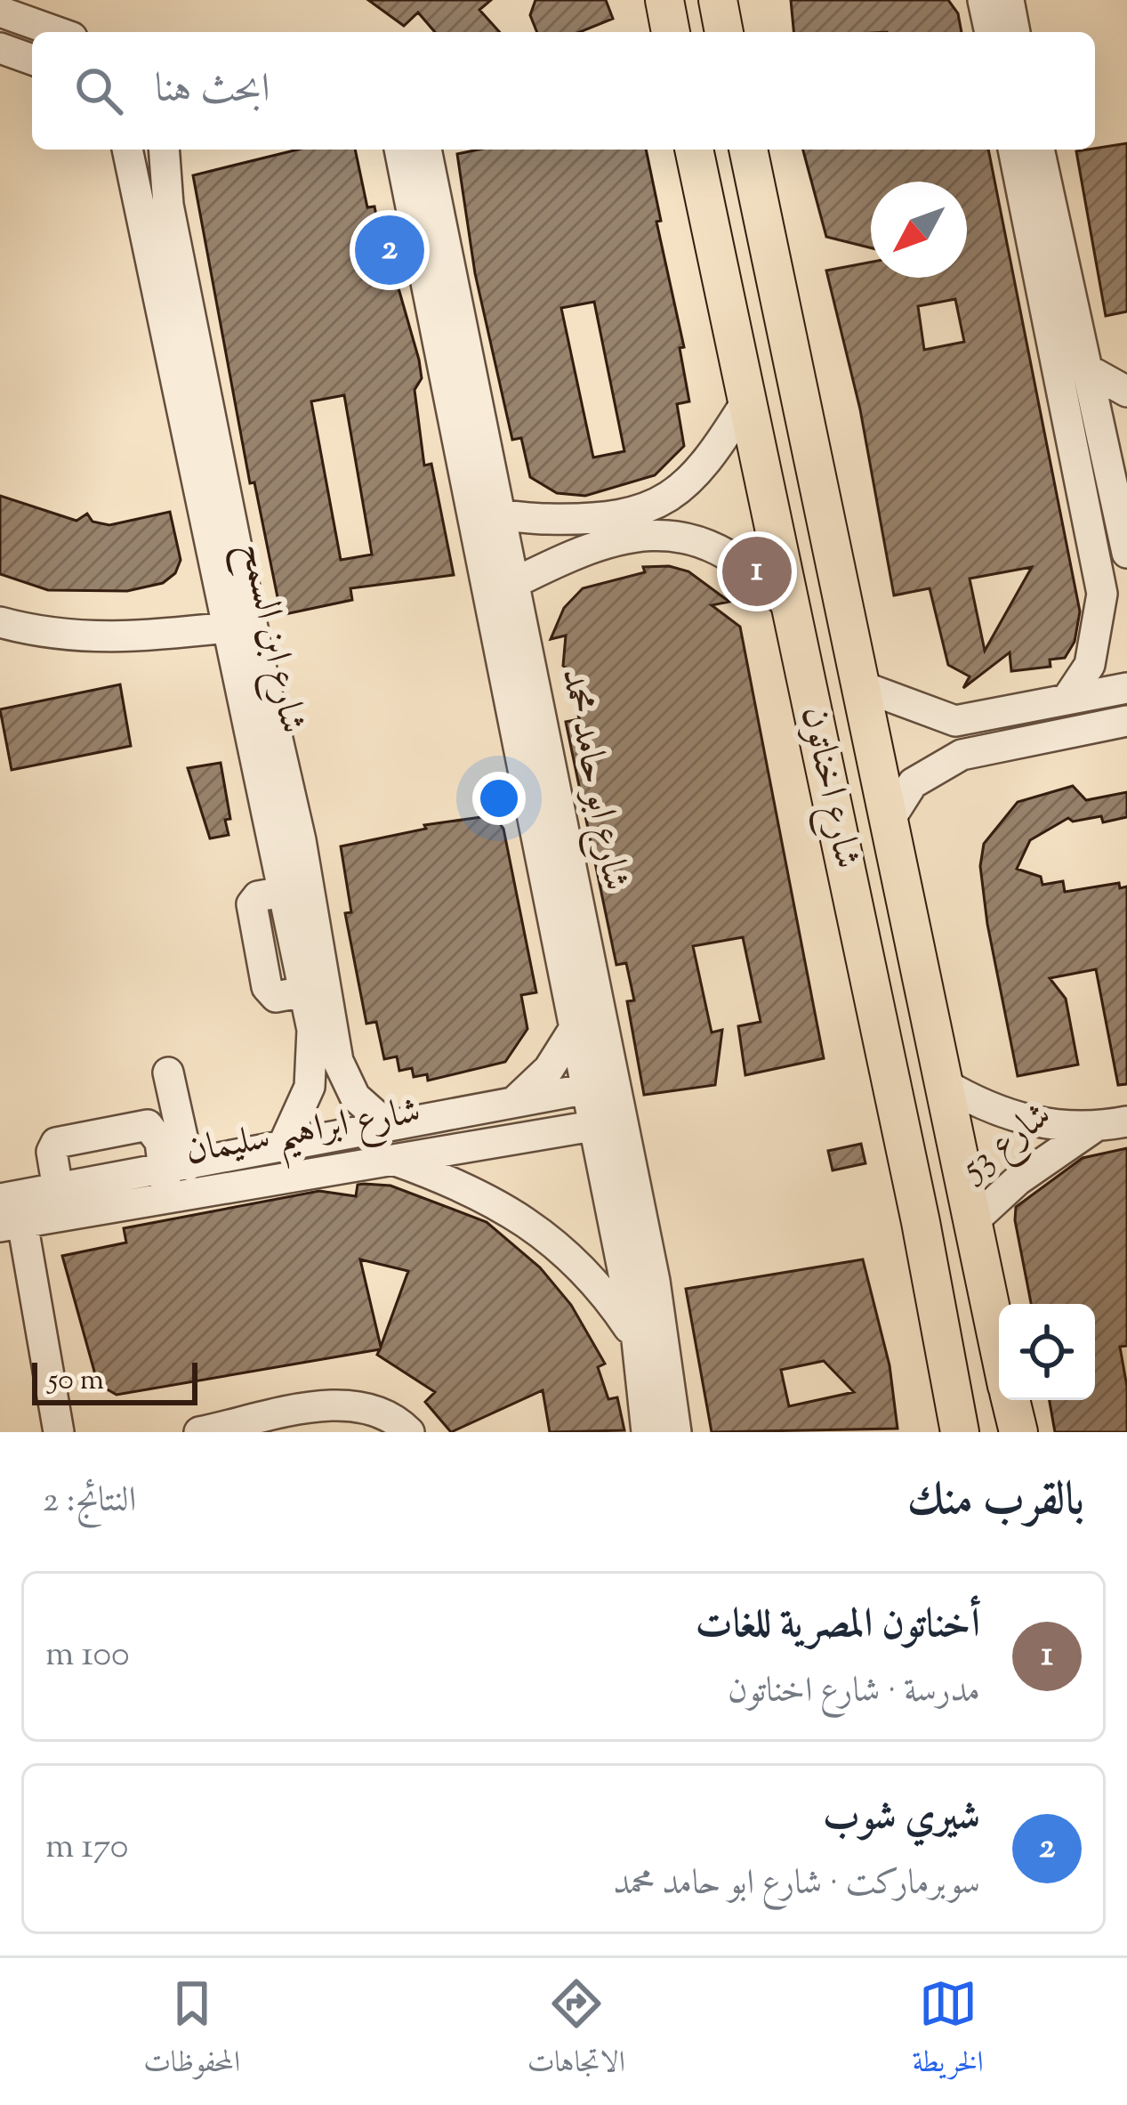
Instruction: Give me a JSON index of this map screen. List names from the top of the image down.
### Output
{
  "streets": {
    "main road": ["شارع اخناتون"],
    "street": [
      "شارع ابن السمح",
      "شارع ابو حامد محمد",
      "شارع ابراهيم سليمان",
      "شارع 53"
    ]
  },
  "crossings": [
    ["شارع ابن السمح", "شارع ابراهيم سليمان"],
    ["شارع ابو حامد محمد", "شارع ابراهيم سليمان"],
    ["شارع اخناتون", "شارع 53"]
  ],
  "scale_bar": "50 m",
  "north": "bottom left",
  "page": {
    "search": "ابحث هنا",
    "pins": ["2", "1"],
    "scale": "50 m",
    "heading": ["بالقرب منك", "النتائج: 2"],
    "list": [
      {
        "mark": "1",
        "name": "أخناتون المصرية للغات",
        "note": "مدرسة · شارع اخناتون",
        "value": "100 m"
      },
      {
        "mark": "2",
        "name": "شيري شوب",
        "note": "سوبرماركت · شارع ابو حامد محمد",
        "value": "170 m"
      }
    ],
    "nav": ["الخريطة", "الاتجاهات", "المحفوظات"]
  }
}
